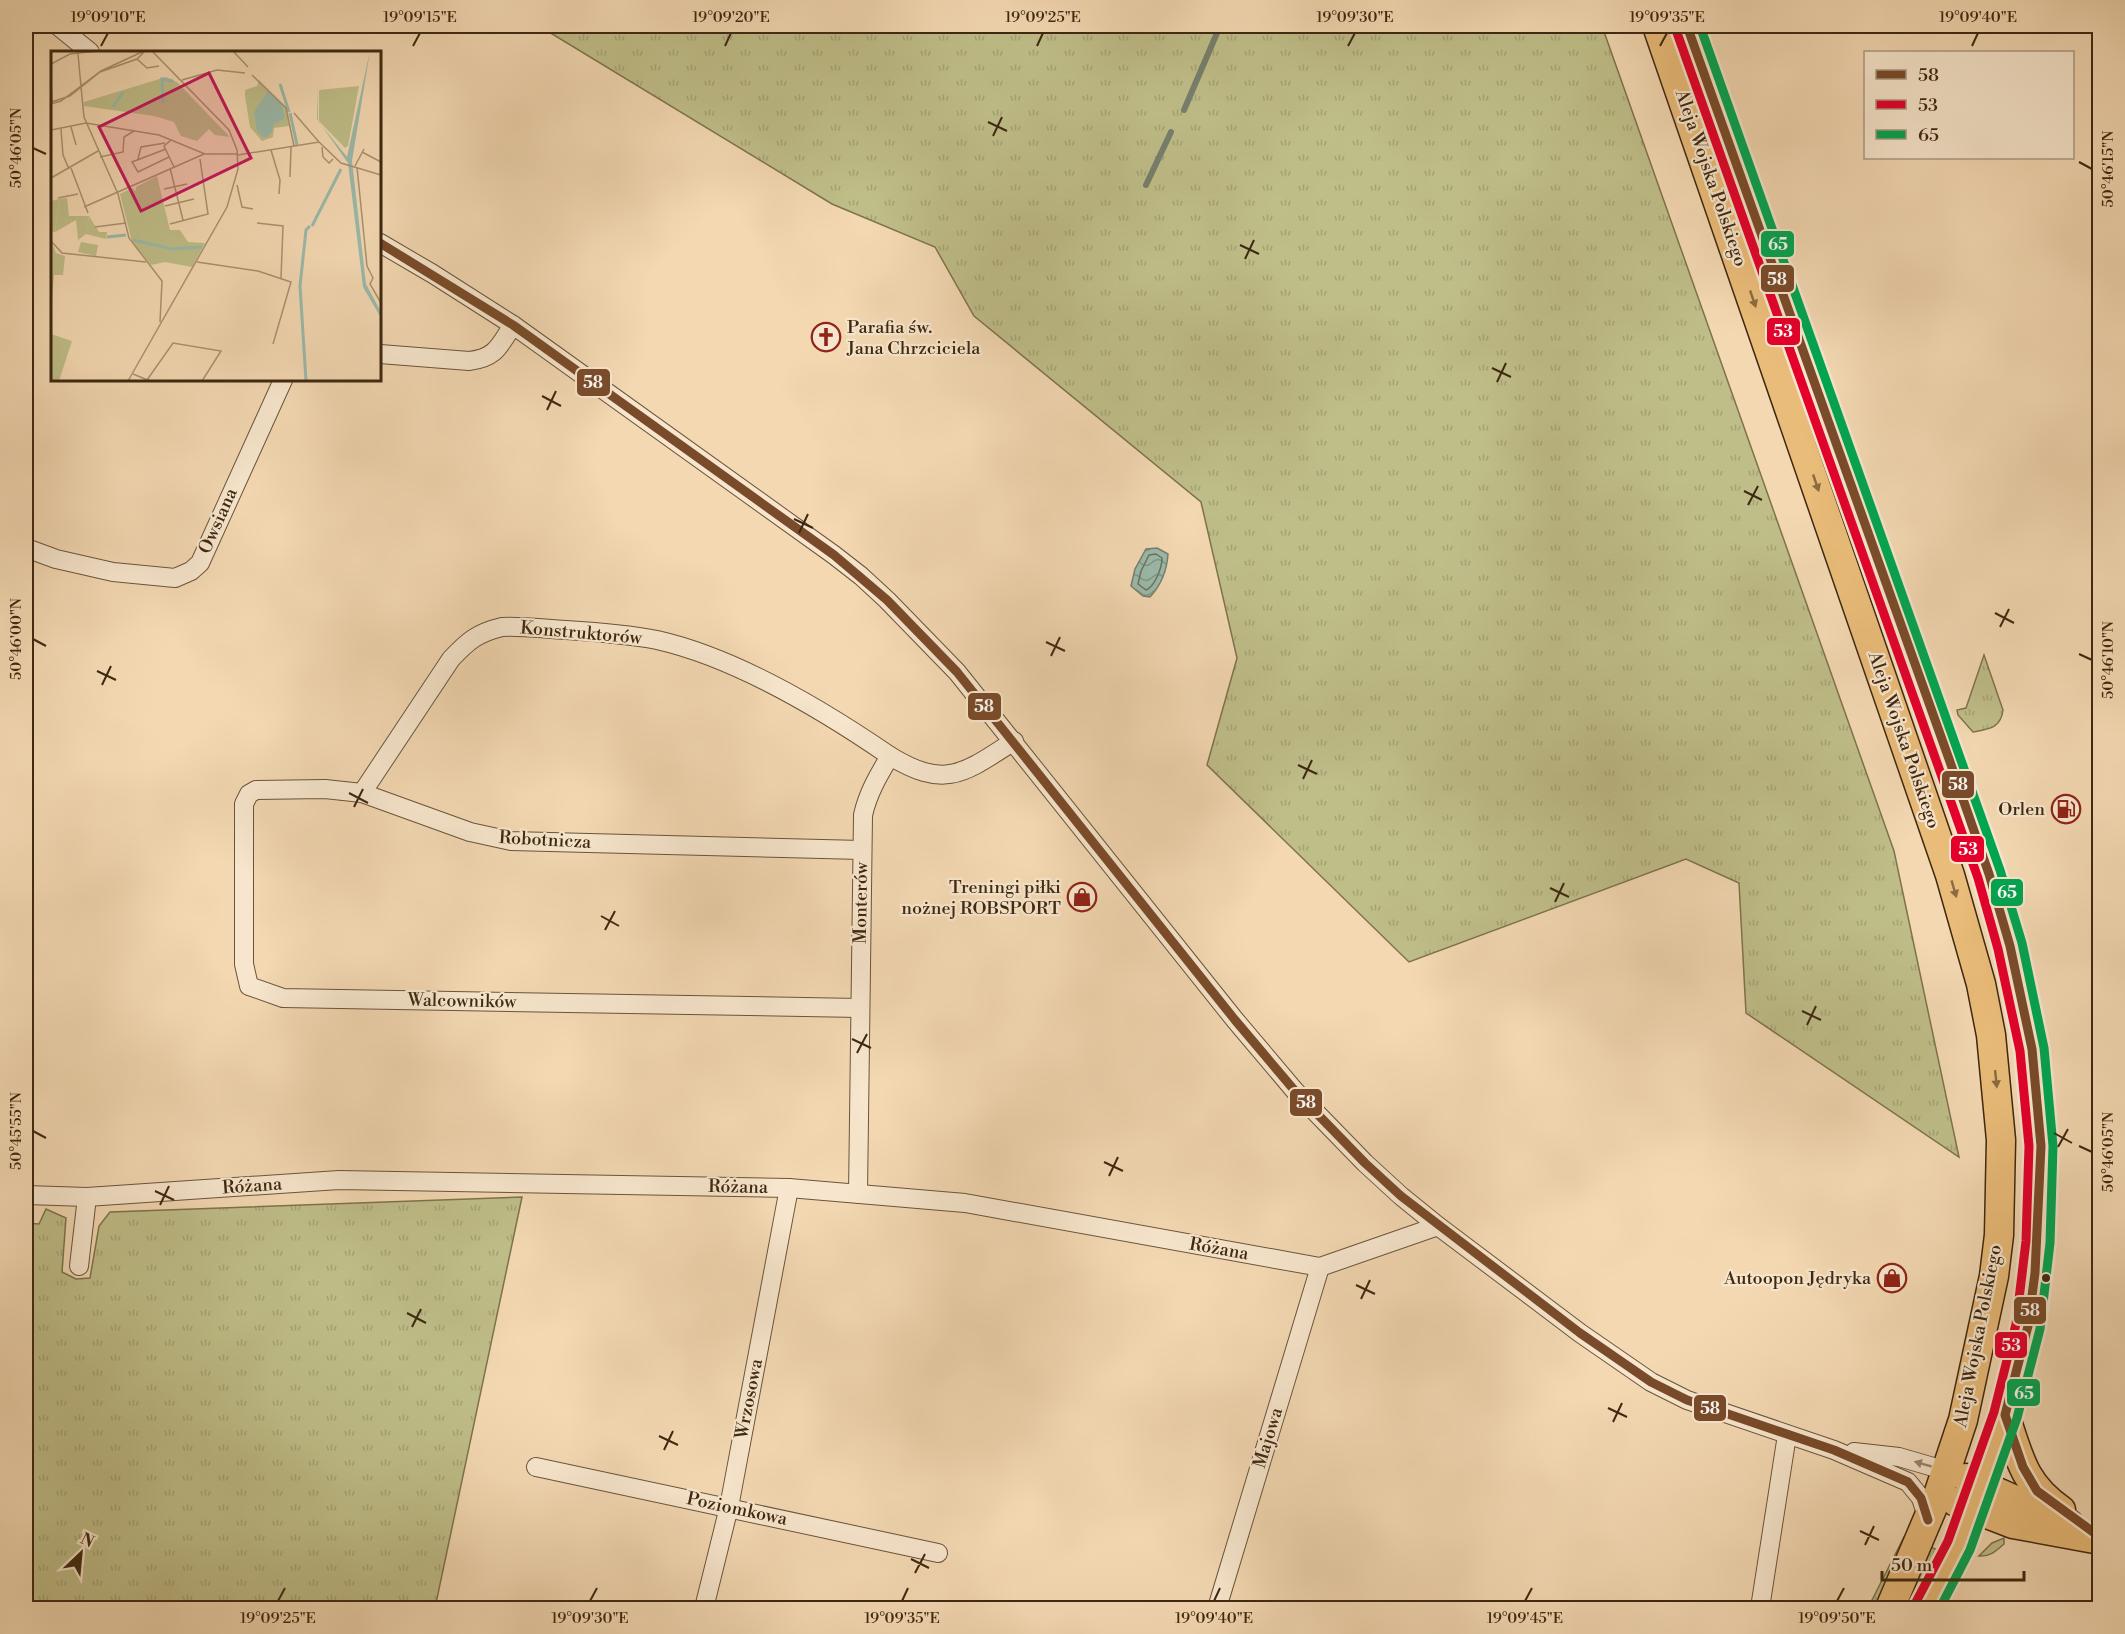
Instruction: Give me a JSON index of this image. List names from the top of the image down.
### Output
{
  "streets": {
    "main road": ["Aleja Wojska Polskiego"],
    "street": [
      "Owsiana",
      "Konstruktorów",
      "Robotnicza",
      "Monterów",
      "Walcowników",
      "Różana",
      "Wrzosowa",
      "Majowa",
      "Poziomkowa"
    ]
  },
  "crossings": [
    ["Konstruktorów", "Robotnicza"],
    ["Konstruktorów", "Monterów"],
    ["Robotnicza", "Monterów"],
    ["Robotnicza", "Walcowników"],
    ["Monterów", "Walcowników"],
    ["Monterów", "Różana"],
    ["Różana", "Wrzosowa"],
    ["Różana", "Majowa"],
    ["Wrzosowa", "Poziomkowa"]
  ],
  "places": {
    "church": ["Parafia św. Jana Chrzciciela"],
    "fuel station": ["Orlen"],
    "shop": ["Treningi piłki nożnej ROBSPORT", "Autoopon Jędryka"]
  },
  "lines": ["transit line 58", "transit line 65", "transit line 53"],
  "legend": ["58", "53", "65"],
  "scale_bar": "50 m",
  "north": "top right",
  "coordinates": [
    "19°09'10\"E",
    "19°09'15\"E",
    "19°09'20\"E",
    "19°09'25\"E",
    "19°09'30\"E",
    "19°09'35\"E",
    "19°09'40\"E",
    "50°46'05\"N",
    "50°46'15\"N",
    "50°46'00\"N",
    "50°46'10\"N",
    "50°45'55\"N",
    "19°09'45\"E",
    "19°09'50\"E"
  ]
}
